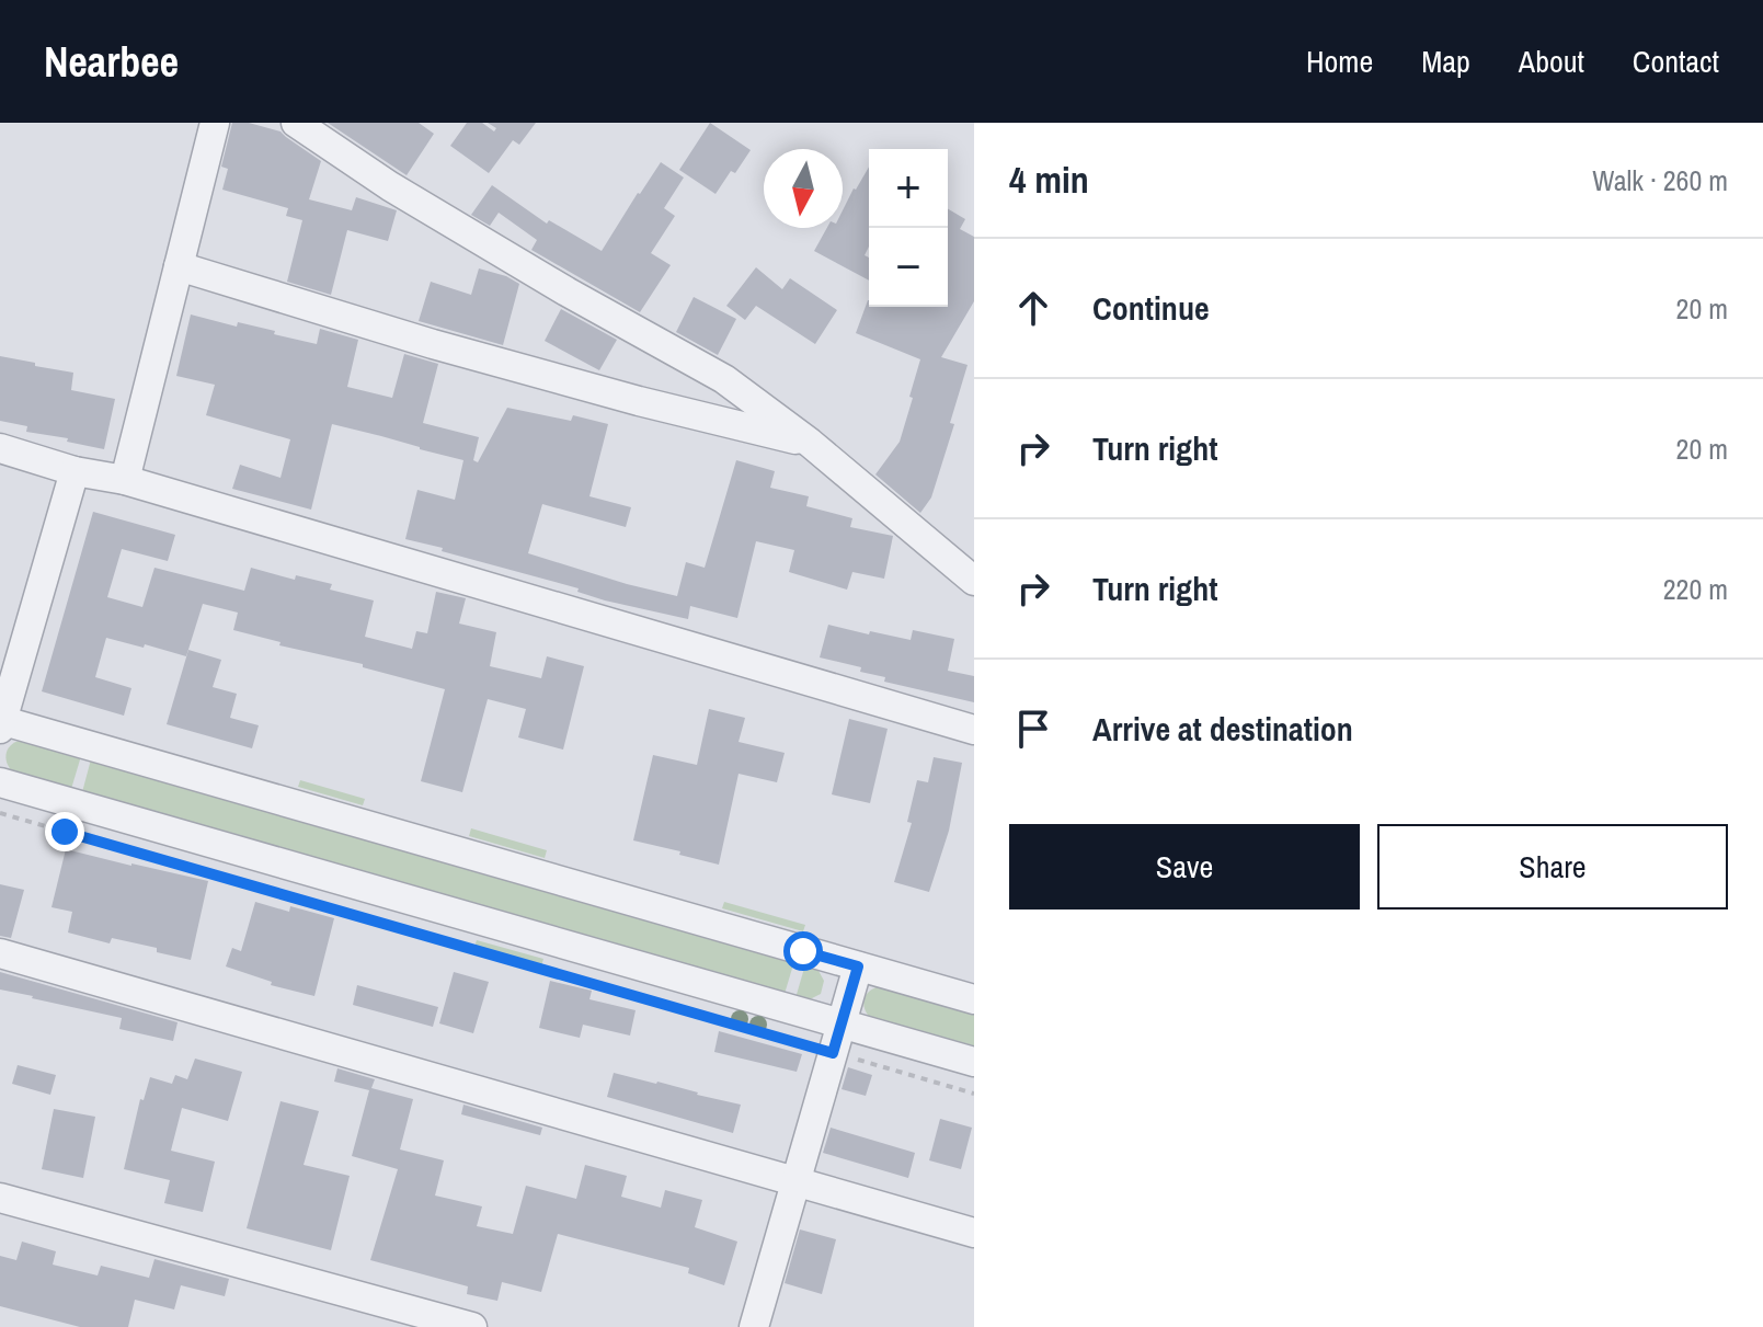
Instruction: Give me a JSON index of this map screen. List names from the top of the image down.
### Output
{
  "north": "bottom",
  "page": {
    "header": "Nearbee",
    "nav": [
      "Home",
      "Map",
      "About",
      "Contact"
    ],
    "heading": ["4 min", "Walk · 260 m"],
    "map_buttons": ["+", "−"],
    "list": [
      ["Continue", "20 m"],
      ["Turn right", "20 m"],
      ["Turn right", "220 m"],
      "Arrive at destination"
    ],
    "buttons": ["Save", "Share"]
  }
}
